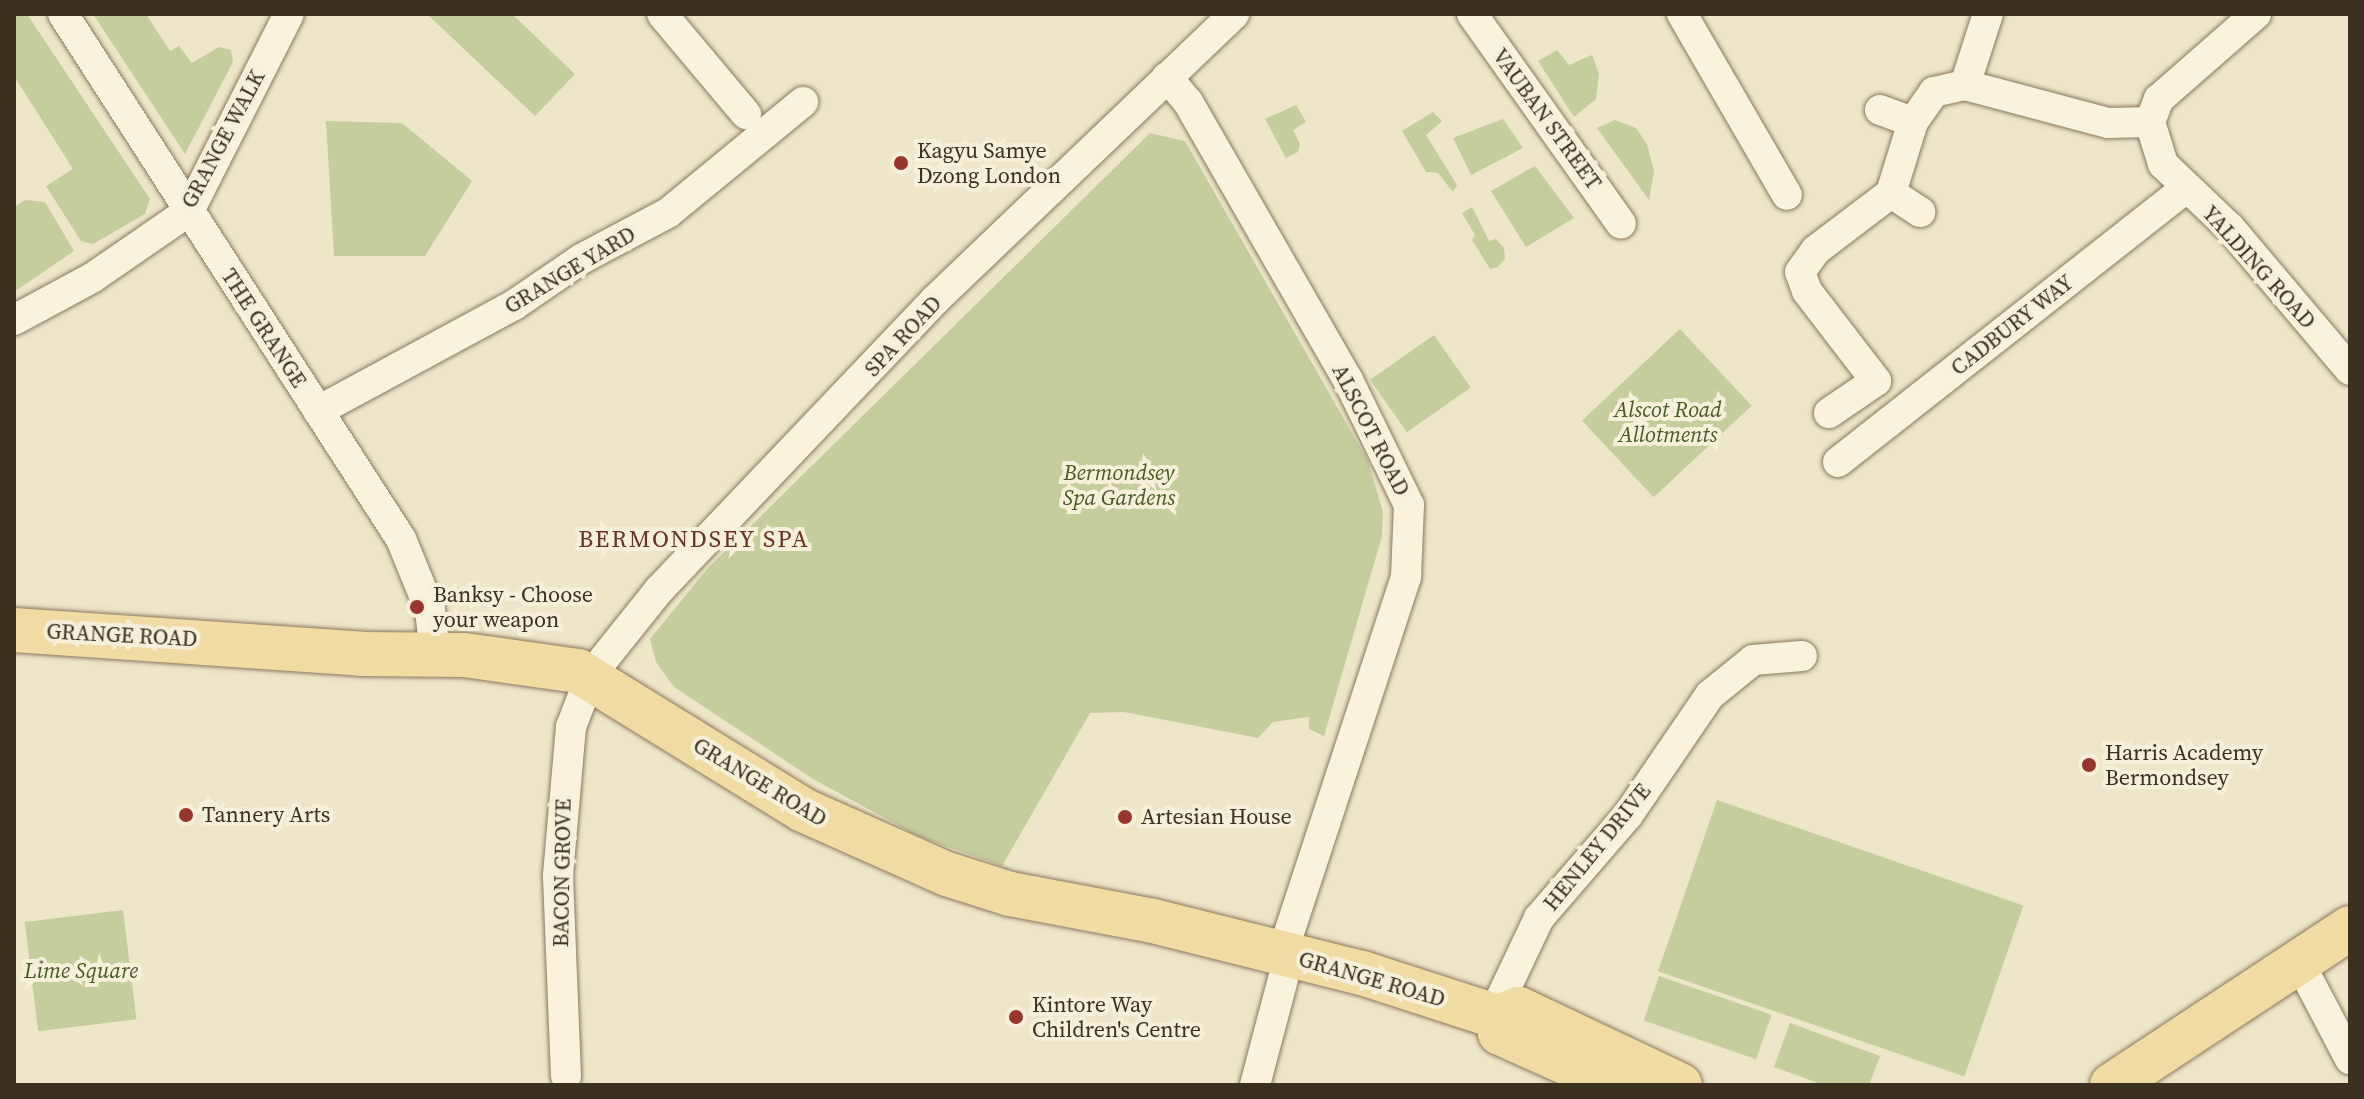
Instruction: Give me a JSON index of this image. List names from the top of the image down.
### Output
{
  "streets": {
    "main road": ["GRANGE ROAD"],
    "street": [
      "VAUBAN STREET",
      "GRANGE WALK",
      "YALDING ROAD",
      "GRANGE YARD",
      "CADBURY WAY",
      "THE GRANGE",
      "SPA ROAD",
      "ALSCOT ROAD",
      "HENLEY DRIVE",
      "BACON GROVE"
    ]
  },
  "crossings": [
    ["GRANGE WALK", "THE GRANGE"],
    ["YALDING ROAD", "CADBURY WAY"],
    ["GRANGE YARD", "THE GRANGE"],
    ["THE GRANGE", "GRANGE ROAD"],
    ["SPA ROAD", "ALSCOT ROAD"],
    ["SPA ROAD", "GRANGE ROAD"],
    ["SPA ROAD", "BACON GROVE"],
    ["ALSCOT ROAD", "GRANGE ROAD"],
    ["GRANGE ROAD", "HENLEY DRIVE"],
    ["GRANGE ROAD", "BACON GROVE"]
  ],
  "districts": ["BERMONDSEY SPA"],
  "parks": ["Alscot Road Allotments", "Bermondsey Spa Gardens", "Lime Square"],
  "places": [
    "Kagyu Samye Dzong London",
    "Banksy - Choose your weapon",
    "Harris Academy Bermondsey",
    "Tannery Arts",
    "Artesian House",
    "Kintore Way Children's Centre"
  ]
}
